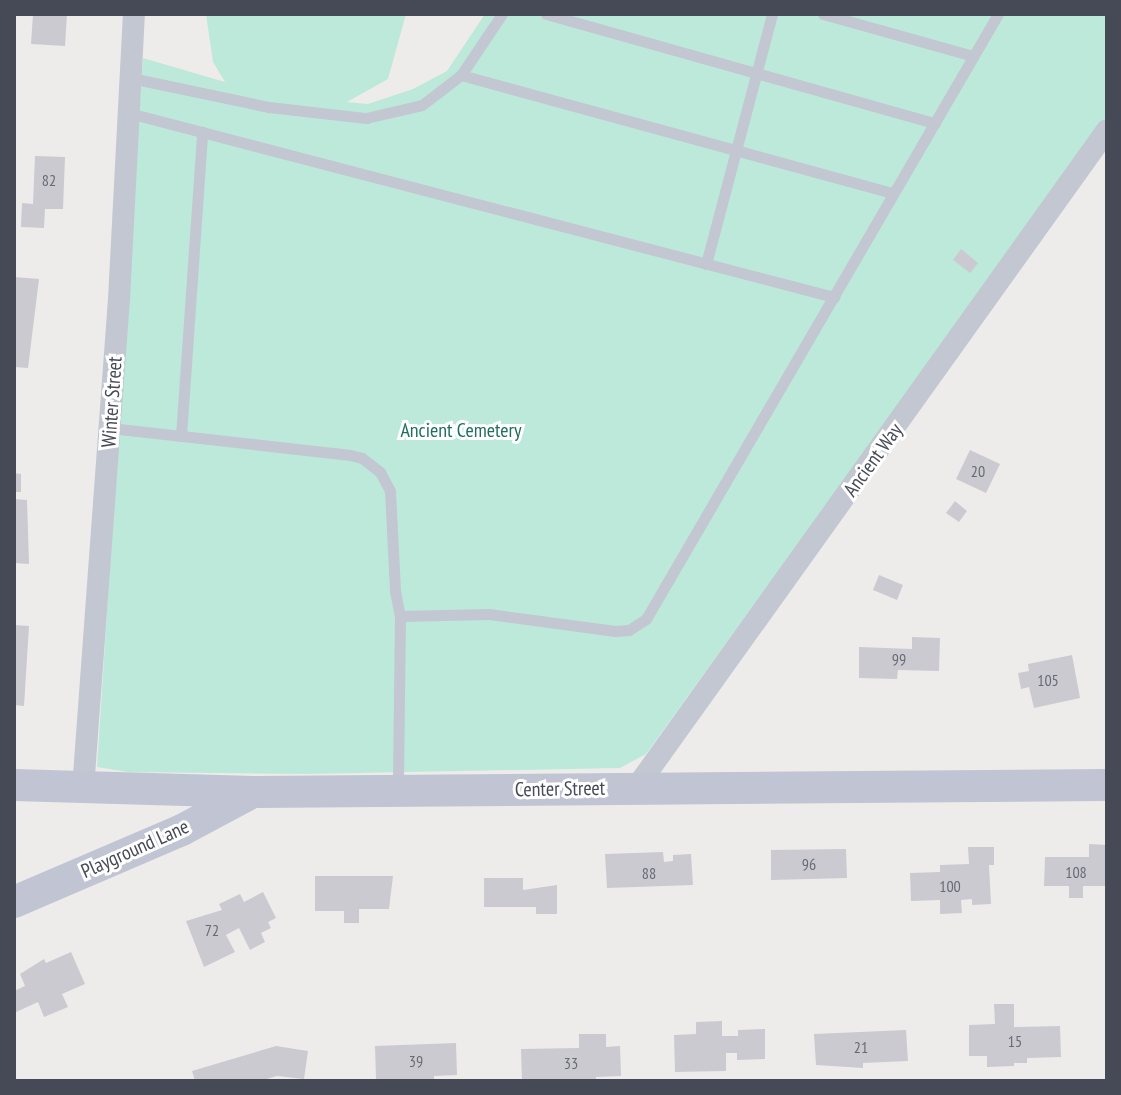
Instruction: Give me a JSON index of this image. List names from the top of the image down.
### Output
{
  "streets": {
    "street": [
      "Winter Street",
      "Ancient Way",
      "Center Street",
      "Playground Lane"
    ]
  },
  "crossings": [
    ["Winter Street", "Center Street"],
    ["Ancient Way", "Center Street"],
    ["Center Street", "Playground Lane"]
  ],
  "parks": ["Ancient Cemetery"],
  "house_numbers": [
    "82",
    "20",
    "99",
    "105",
    "96",
    "108",
    "88",
    "100",
    "72",
    "15",
    "21",
    "39",
    "33"
  ]
}
